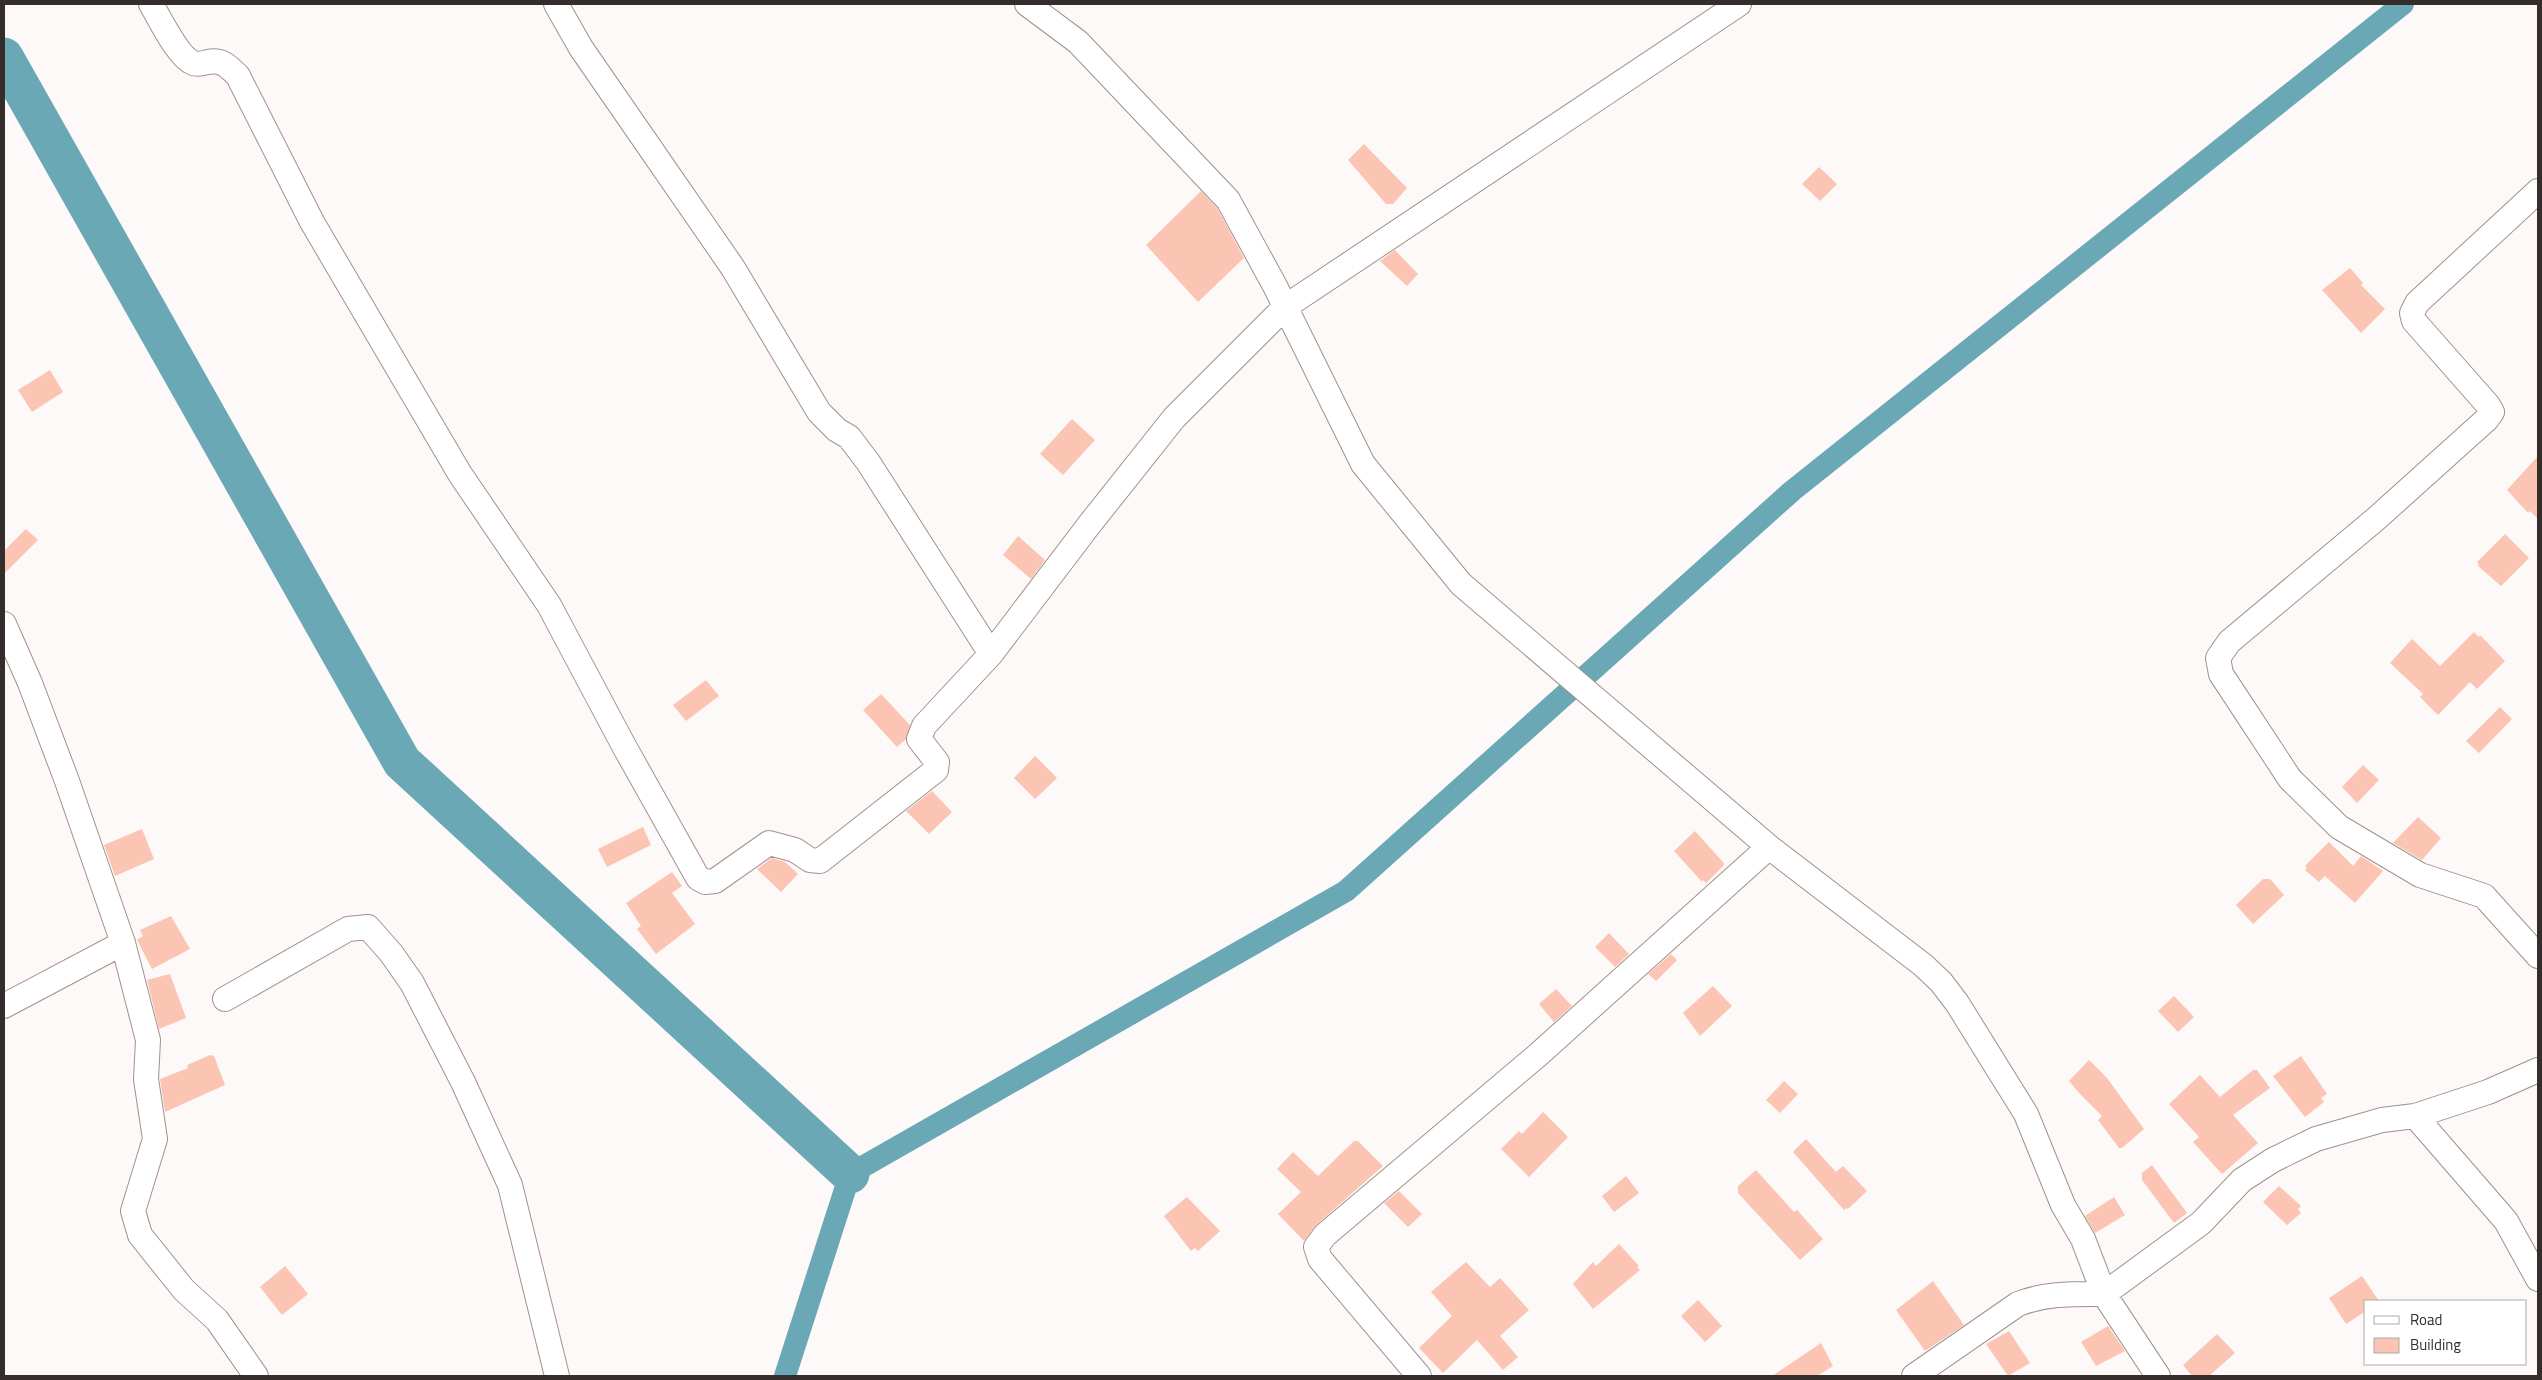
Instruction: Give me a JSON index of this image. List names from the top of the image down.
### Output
{
  "legend": ["Road", "Building"]
}
